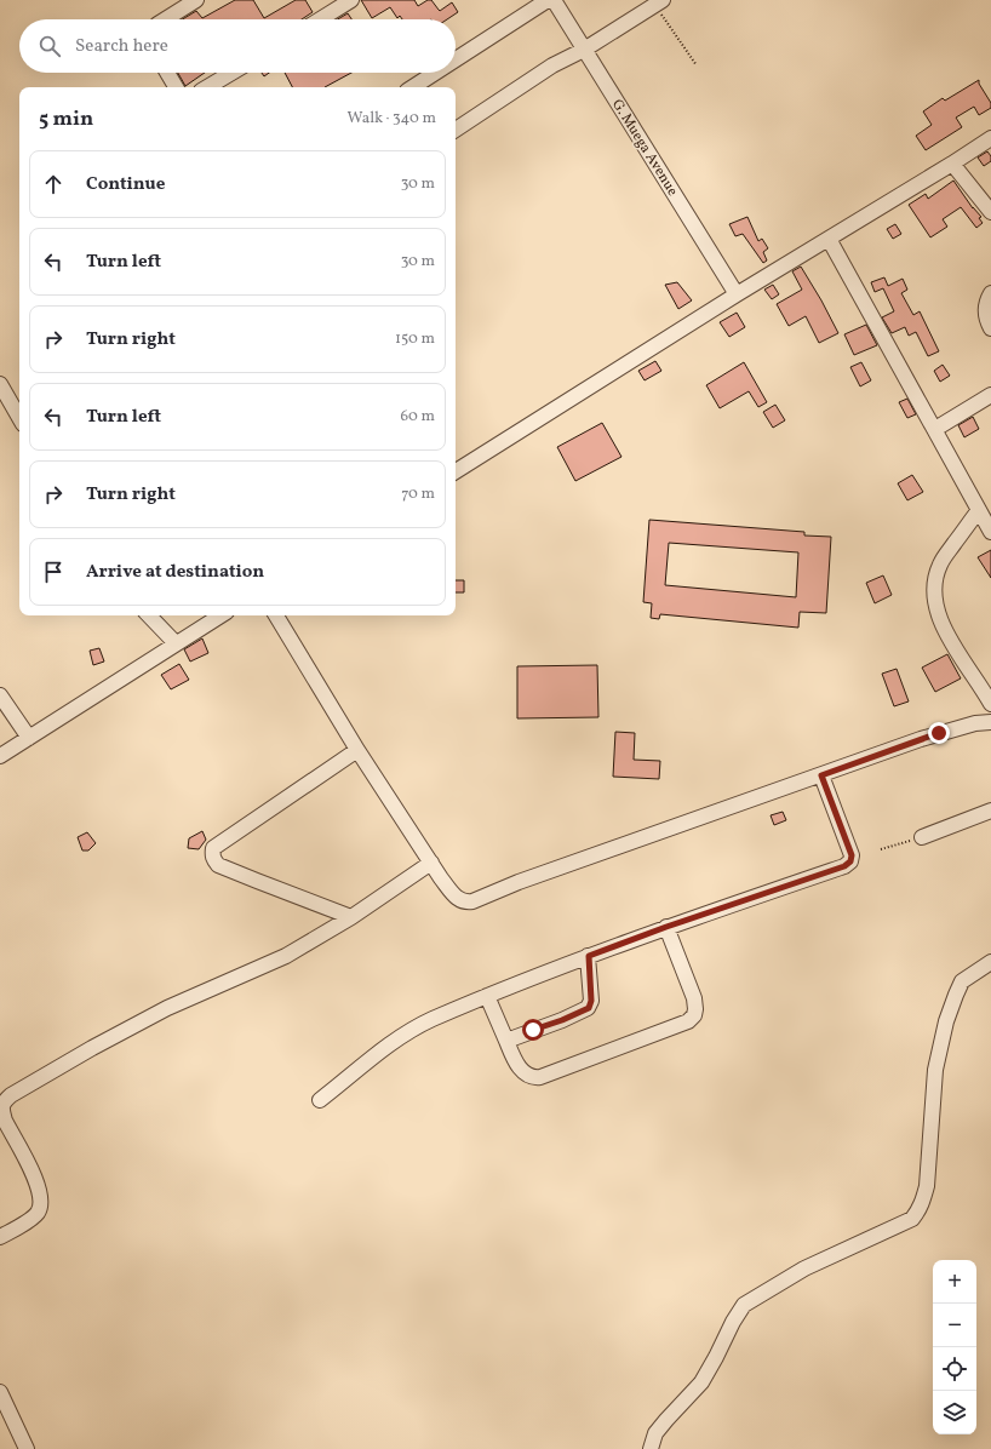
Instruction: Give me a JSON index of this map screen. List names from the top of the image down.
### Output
{
  "streets": {
    "street": ["G. Muega Avenue"]
  },
  "page": {
    "search": "Search here",
    "heading": ["5 min", "Walk · 340 m"],
    "list": [
      ["Continue", "30 m"],
      ["Turn left", "30 m"],
      ["Turn right", "150 m"],
      ["Turn left", "60 m"],
      ["Turn right", "70 m"],
      "Arrive at destination"
    ],
    "map_buttons": ["+", "−"]
  }
}
